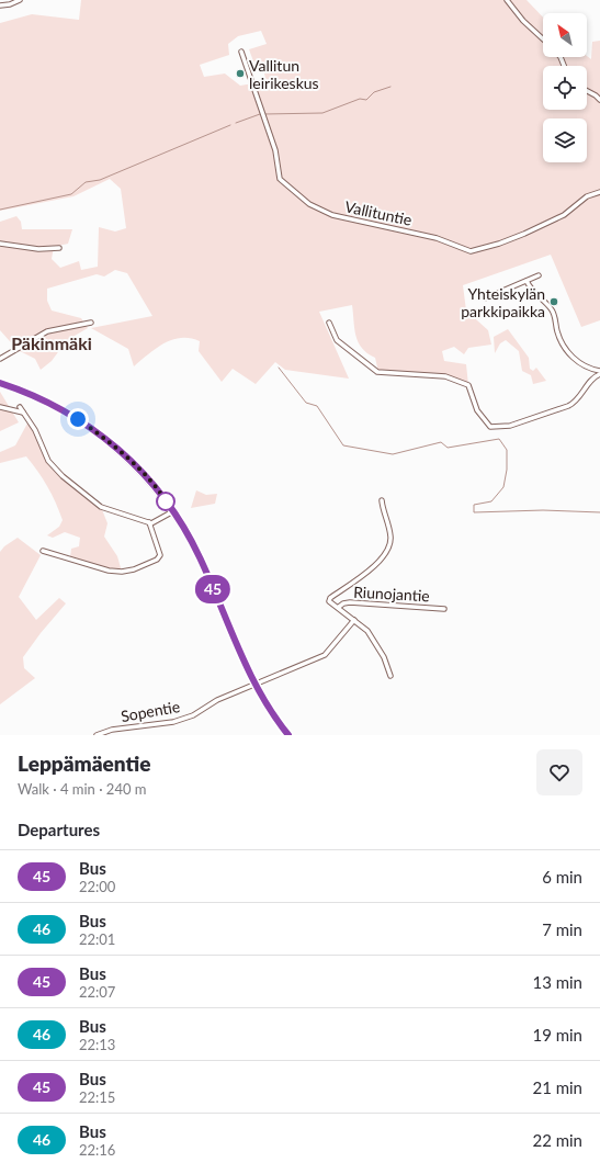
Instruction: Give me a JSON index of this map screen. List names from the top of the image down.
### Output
{
  "streets": {
    "street": ["Vallituntie", "Riunojantie", "Sopentie"]
  },
  "districts": ["Päkinmäki"],
  "places": ["Vallitun leirikeskus", "Yhteiskylän parkkipaikka"],
  "lines": ["bus line 45"],
  "north": "top left",
  "page": {
    "on_map": "45",
    "heading": [
      ["Leppämäentie", "Walk · 4 min · 240 m"],
      "Departures"
    ],
    "list": [
      {
        "mark": "45",
        "name": "Bus",
        "note": "22:00",
        "value": "6 min"
      },
      {
        "mark": "46",
        "name": "Bus",
        "note": "22:01",
        "value": "7 min"
      },
      {
        "mark": "45",
        "name": "Bus",
        "note": "22:07",
        "value": "13 min"
      },
      {
        "mark": "46",
        "name": "Bus",
        "note": "22:13",
        "value": "19 min"
      },
      {
        "mark": "45",
        "name": "Bus",
        "note": "22:15",
        "value": "21 min"
      },
      {
        "mark": "46",
        "name": "Bus",
        "note": "22:16",
        "value": "22 min"
      }
    ]
  }
}
